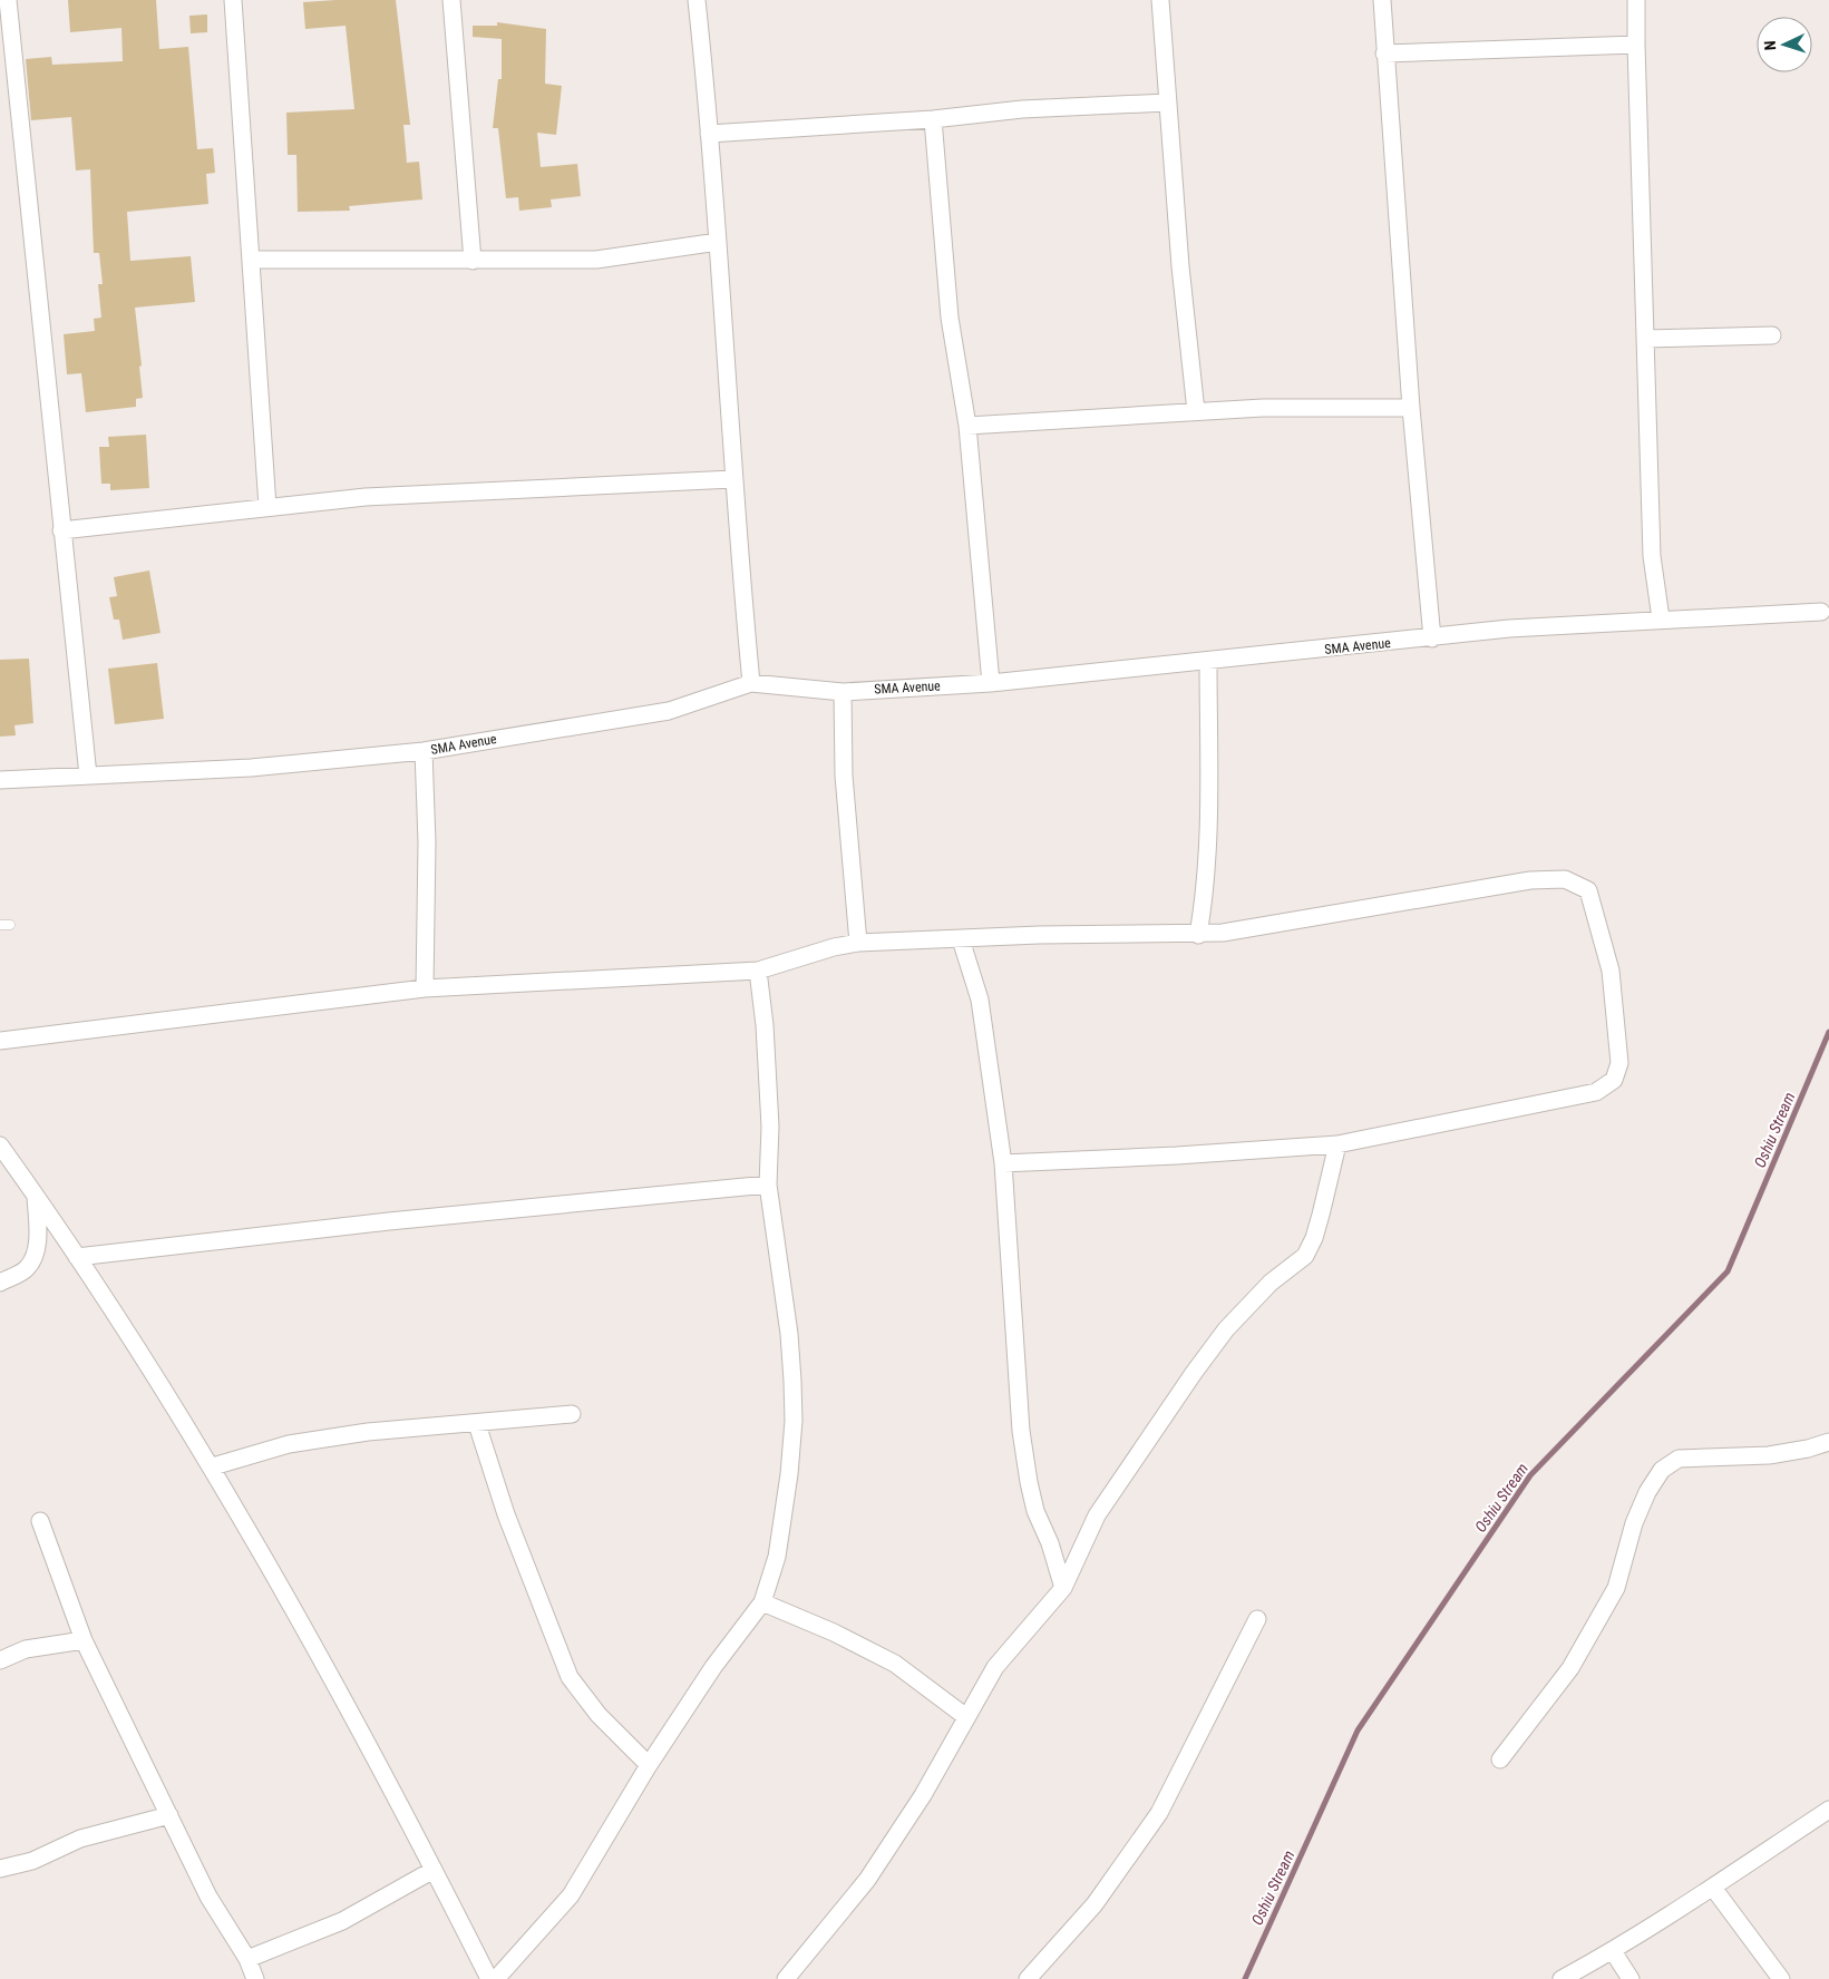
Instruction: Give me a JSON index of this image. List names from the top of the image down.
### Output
{
  "streets": {
    "street": ["SMA Avenue"]
  },
  "water": ["Oshiu Stream"],
  "north": "left"
}
